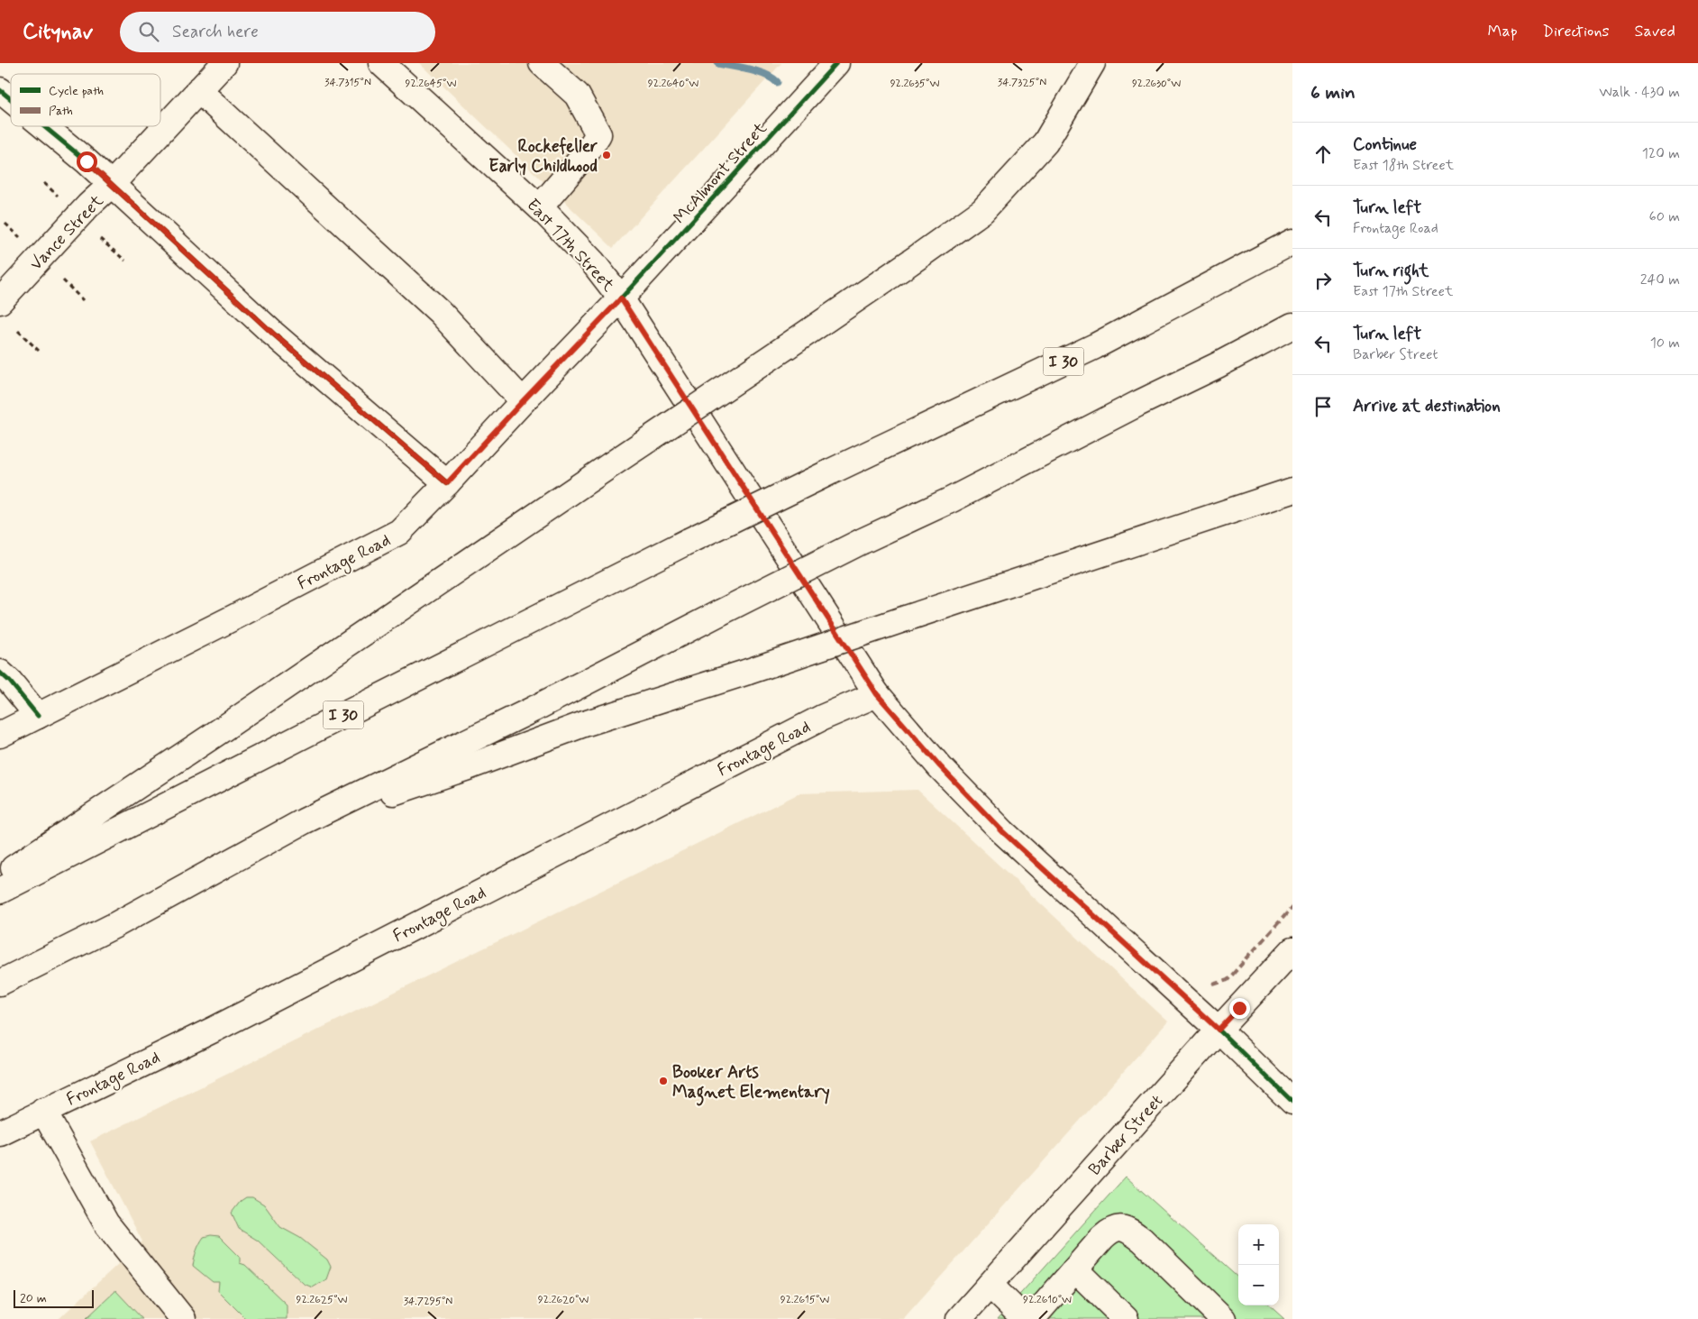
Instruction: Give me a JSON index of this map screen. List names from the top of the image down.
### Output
{
  "streets": {
    "main road": [
      "McAlmont Street",
      "Vance Street",
      "East 17th Street",
      "I 30",
      "Frontage Road",
      "Barber Street"
    ]
  },
  "crossings": [
    ["McAlmont Street", "East 17th Street"],
    ["McAlmont Street", "Frontage Road"],
    ["East 17th Street", "Frontage Road"],
    ["East 17th Street", "Barber Street"]
  ],
  "places": ["Rockefeller Early Childhood", "Booker Arts Magnet Elementary"],
  "legend": ["Cycle path", "Path"],
  "scale_bar": "20 m",
  "page": {
    "header": "Citynav",
    "search": "Search here",
    "nav": ["Map", "Directions", "Saved"],
    "heading": ["6 min", "Walk · 430 m"],
    "list": [
      ["Continue", "East 18th Street", "120 m"],
      ["Turn left", "Frontage Road", "60 m"],
      ["Turn right", "East 17th Street", "240 m"],
      ["Turn left", "Barber Street", "10 m"],
      "Arrive at destination"
    ],
    "map_buttons": ["+", "−"],
    "scale": "20 m"
  },
  "coordinates": [
    "34.7315°N",
    "34.7325°N",
    "92.2645°W",
    "92.2640°W",
    "92.2635°W",
    "92.2630°W",
    "92.2625°W",
    "92.2620°W",
    "92.2615°W",
    "92.2610°W",
    "34.7295°N"
  ]
}
